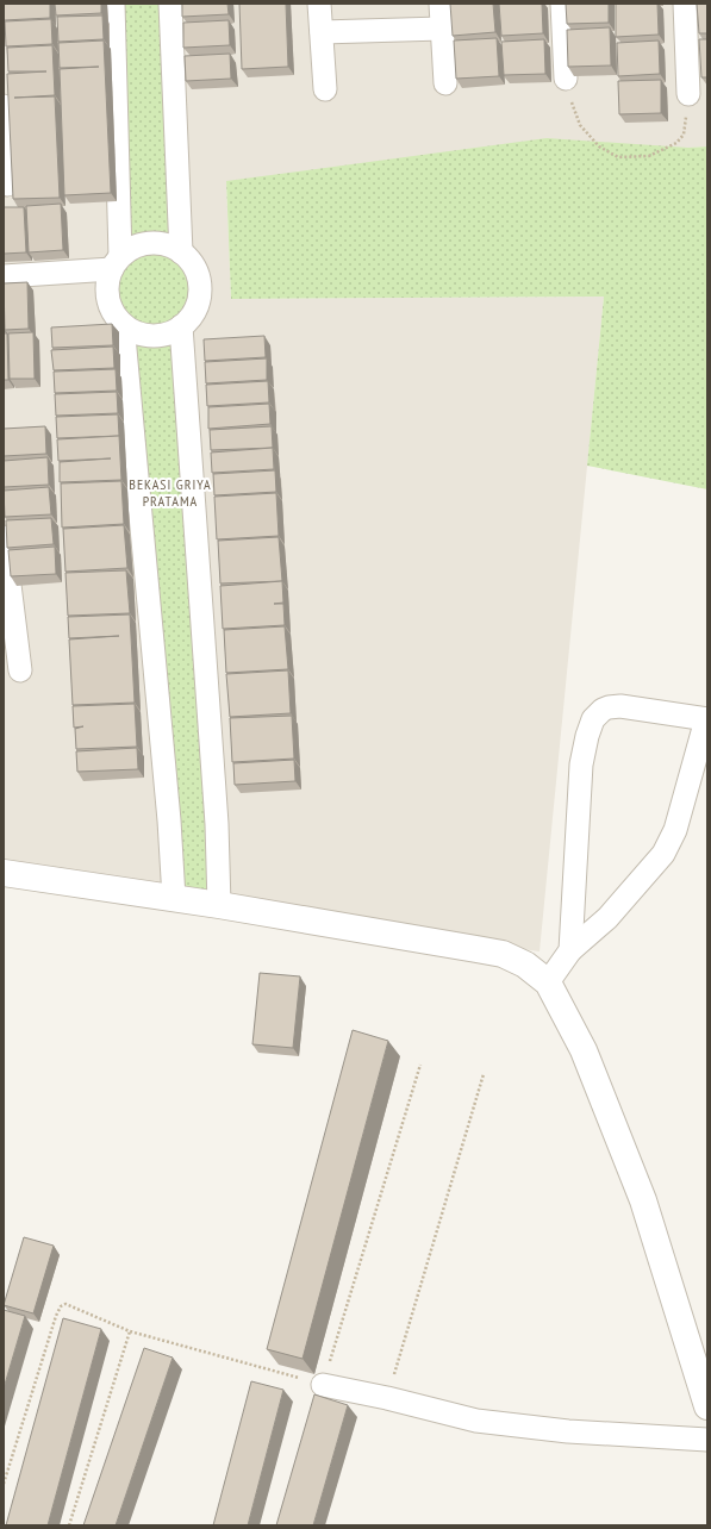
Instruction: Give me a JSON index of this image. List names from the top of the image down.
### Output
{
  "districts": ["BEKASI GRIYA PRATAMA"]
}
